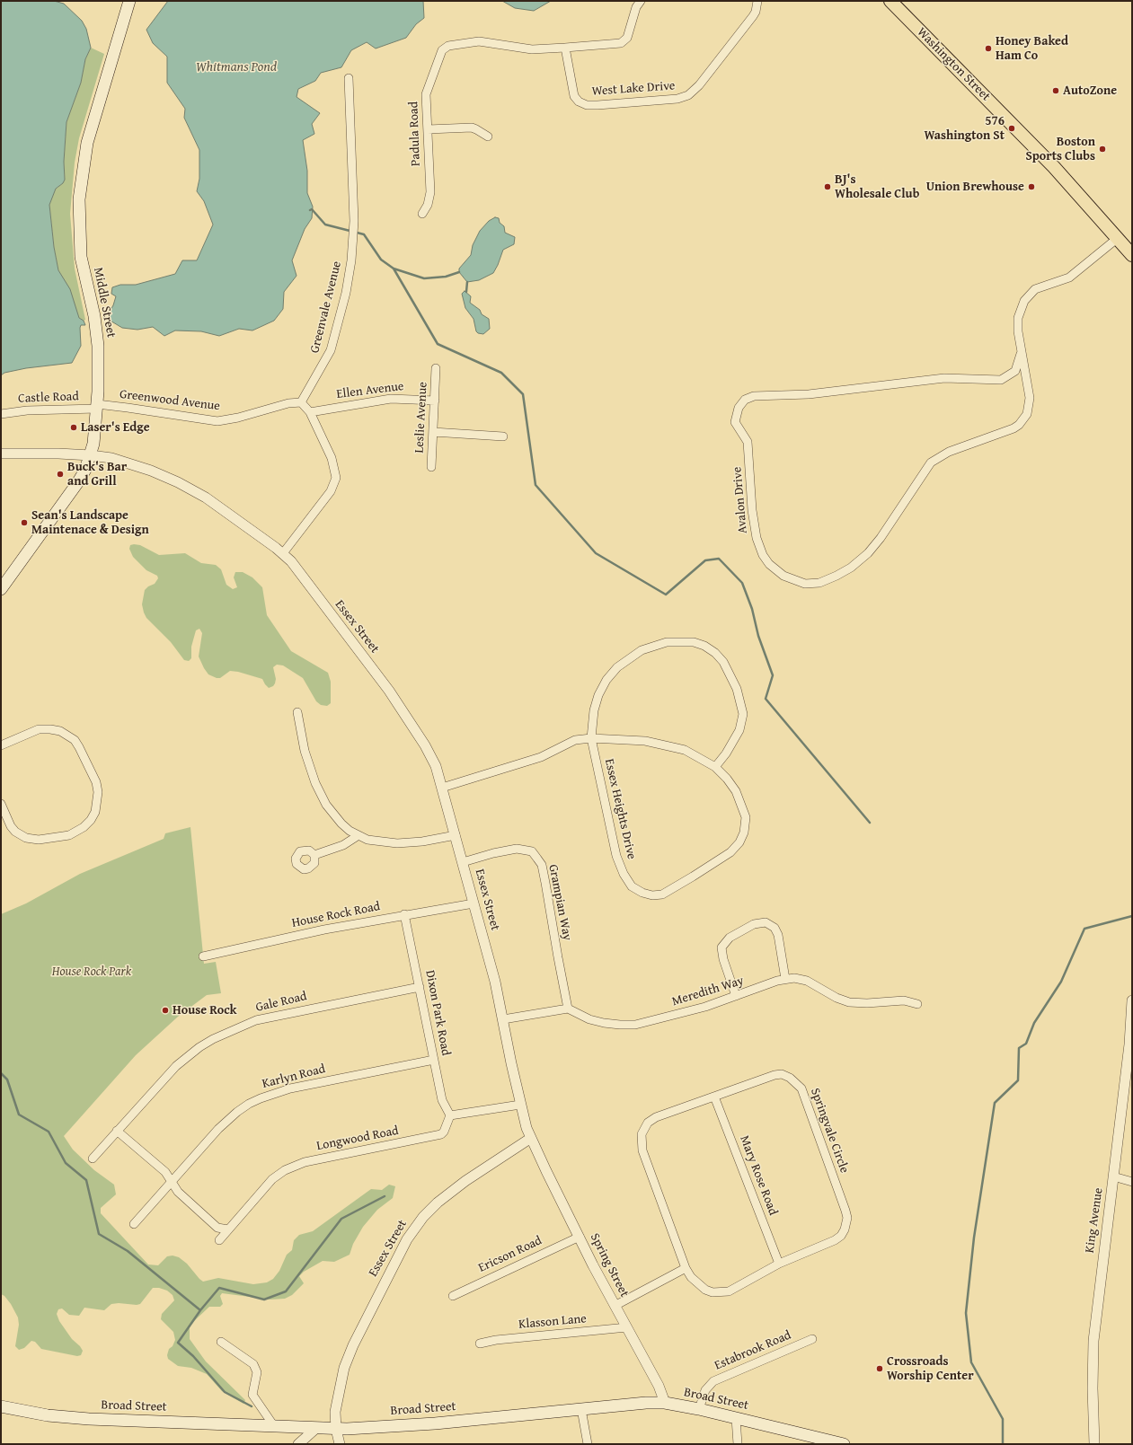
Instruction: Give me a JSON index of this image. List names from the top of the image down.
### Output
{
  "streets": {
    "main road": ["Washington Street", "Middle Street", "Broad Street"],
    "street": [
      "West Lake Drive",
      "Padula Road",
      "Greenvale Avenue",
      "Ellen Avenue",
      "Castle Road",
      "Greenwood Avenue",
      "Leslie Avenue",
      "Avalon Drive",
      "Essex Street",
      "Essex Heights Drive",
      "Grampian Way",
      "House Rock Road",
      "Meredith Way",
      "Gale Road",
      "Dixon Park Road",
      "Karlyn Road",
      "Springvale Circle",
      "Longwood Road",
      "Mary Rose Road",
      "King Avenue",
      "Ericson Road",
      "Spring Street",
      "Klasson Lane",
      "Estabrook Road"
    ]
  },
  "crossings": [
    ["Washington Street", "Avalon Drive"],
    ["West Lake Drive", "Padula Road"],
    ["Middle Street", "Castle Road"],
    ["Middle Street", "Greenwood Avenue"],
    ["Middle Street", "Essex Street"],
    ["Greenvale Avenue", "Greenwood Avenue"],
    ["Ellen Avenue", "Leslie Avenue"],
    ["Castle Road", "Greenwood Avenue"],
    ["Essex Street", "Essex Heights Drive"],
    ["Essex Street", "Grampian Way"],
    ["Essex Street", "House Rock Road"],
    ["Essex Street", "Spring Street"],
    ["Essex Street", "Broad Street"],
    ["Grampian Way", "Meredith Way"],
    ["House Rock Road", "Dixon Park Road"],
    ["Gale Road", "Dixon Park Road"],
    ["Dixon Park Road", "Karlyn Road"],
    ["Dixon Park Road", "Longwood Road"],
    ["Springvale Circle", "Mary Rose Road"],
    ["Ericson Road", "Spring Street"],
    ["Spring Street", "Klasson Lane"],
    ["Spring Street", "Broad Street"],
    ["Estabrook Road", "Broad Street"]
  ],
  "water": ["Whitmans Pond"],
  "parks": ["House Rock Park"],
  "places": [
    "Honey Baked Ham Co",
    "AutoZone",
    "576 Washington St",
    "Boston Sports Clubs",
    "BJ's Wholesale Club",
    "Union Brewhouse",
    "Laser's Edge",
    "Buck's Bar and Grill",
    "Sean's Landscape Maintenace & Design",
    "House Rock",
    "Crossroads Worship Center"
  ]
}
